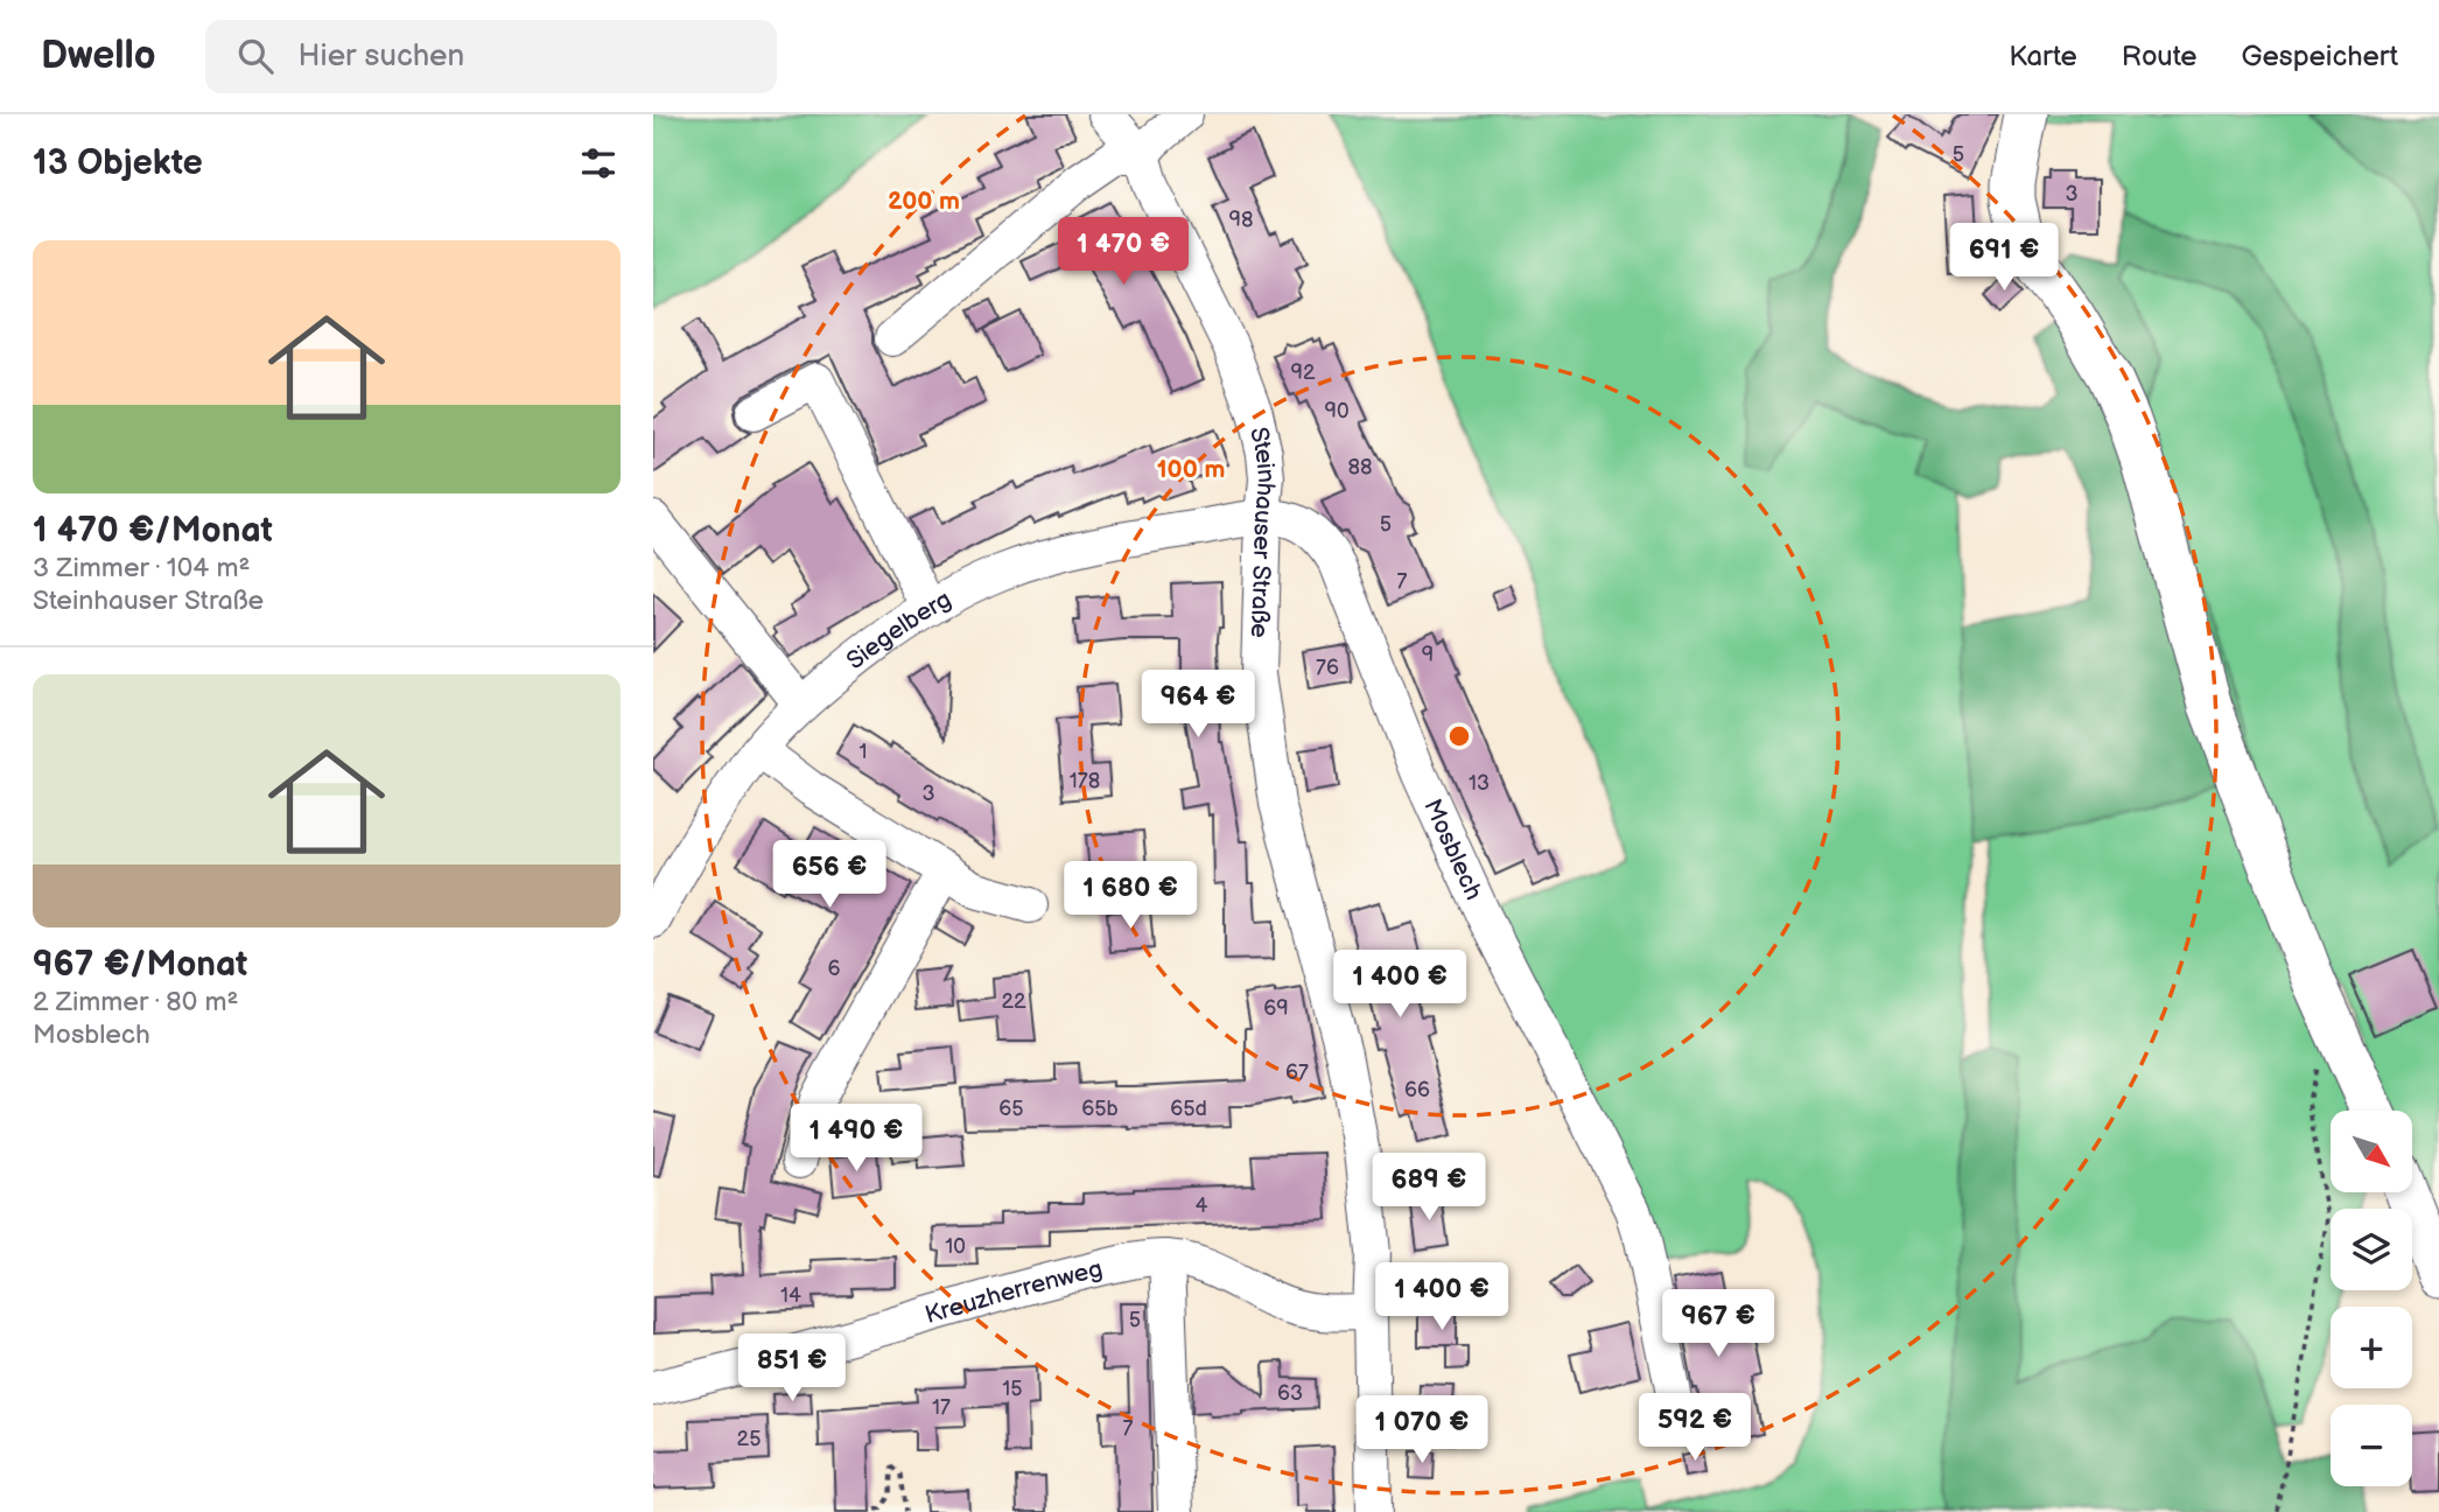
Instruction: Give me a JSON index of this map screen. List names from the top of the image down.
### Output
{
  "streets": {
    "street": [
      "Steinhauser Straße",
      "Siegelberg",
      "Mosblech",
      "Kreuzherrenweg"
    ]
  },
  "crossings": [
    ["Steinhauser Straße", "Siegelberg"],
    ["Steinhauser Straße", "Mosblech"],
    ["Steinhauser Straße", "Kreuzherrenweg"],
    ["Siegelberg", "Mosblech"]
  ],
  "house_numbers": [
    "5",
    "3",
    "98",
    "92",
    "90",
    "88",
    "5",
    "7",
    "9",
    "76",
    "1",
    "178",
    "13",
    "3",
    "6",
    "22",
    "69",
    "67",
    "66",
    "65",
    "65b",
    "65d",
    "4",
    "10",
    "14",
    "5",
    "15",
    "63",
    "17",
    "7",
    "25"
  ],
  "north": "bottom right",
  "page": {
    "header": "Dwello",
    "search": "Hier suchen",
    "nav": ["Karte", "Route", "Gespeichert"],
    "heading": "13 Objekte",
    "list": [
      {
        "name": "1 470 €/Monat",
        "note": "3 Zimmer · 104 m² · Steinhauser Straße"
      },
      {
        "name": "967 €/Monat",
        "note": "2 Zimmer · 80 m² · Mosblech"
      }
    ],
    "price": [
      "1 470 €",
      "691 €",
      "964 €",
      "656 €",
      "1 680 €",
      "1 400 €",
      "1 490 €",
      "689 €",
      "1 400 €",
      "967 €",
      "851 €",
      "592 €",
      "1 070 €"
    ],
    "map_buttons": ["+", "−"]
  },
  "rings": ["200 m", "100 m"]
}
